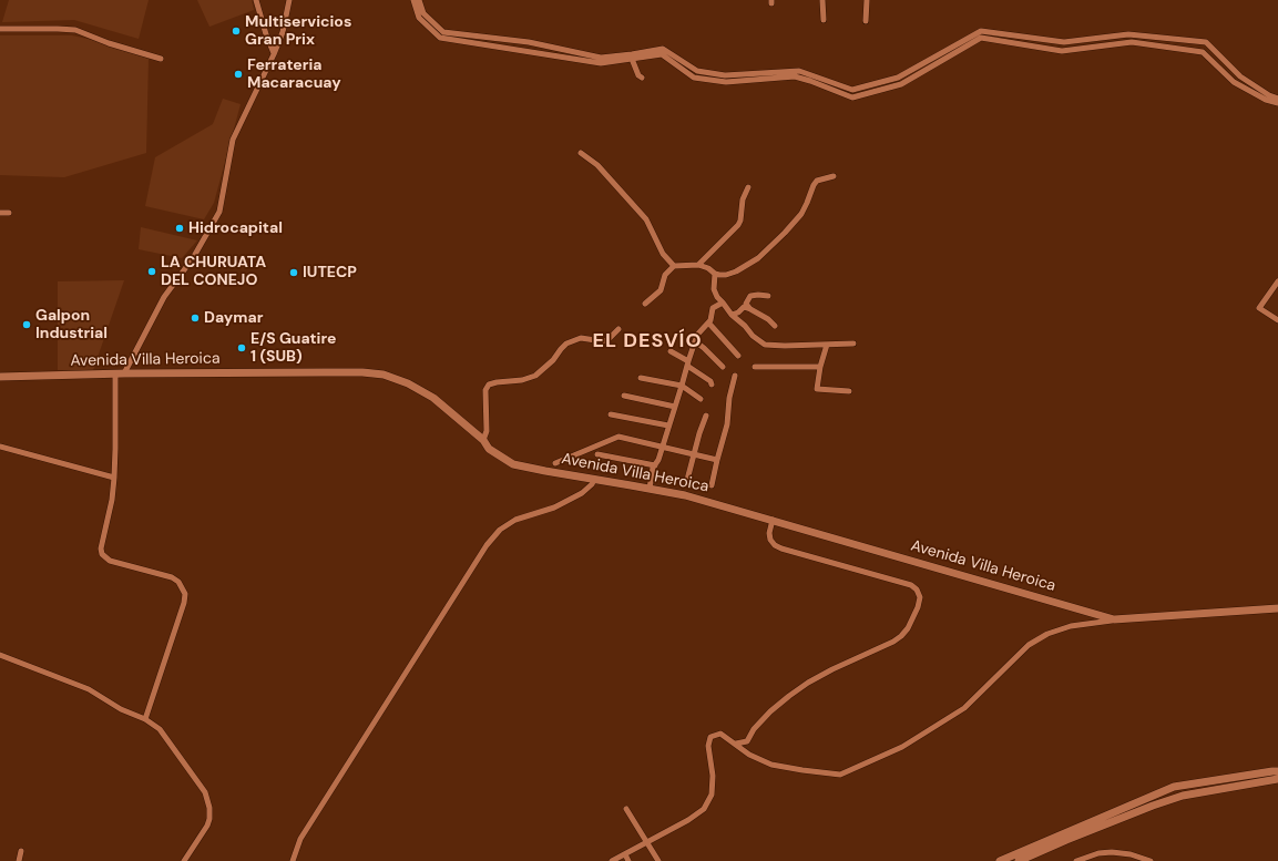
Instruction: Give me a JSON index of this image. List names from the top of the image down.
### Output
{
  "streets": {
    "main road": ["Avenida Villa Heroica"]
  },
  "districts": ["EL DESVÍO"],
  "places": [
    "Multiservicios Gran Prix",
    "Ferrateria Macaracuay",
    "Hidrocapital",
    "LA CHURUATA DEL CONEJO",
    "IUTECP",
    "Daymar",
    "Galpon Industrial",
    "E/S Guatire 1 (SUB)"
  ]
}
